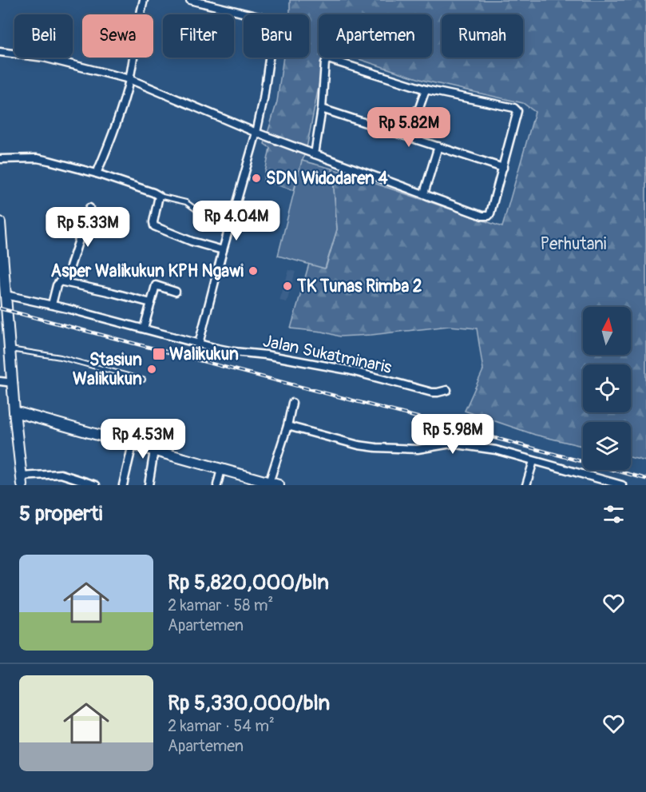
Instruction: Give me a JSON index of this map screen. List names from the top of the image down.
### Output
{
  "streets": {
    "street": ["Jalan Sukatminaris"]
  },
  "parks": ["Perhutani"],
  "places": {
    "other": [
      "SDN Widodaren 4",
      "Asper Walikukun KPH Ngawi",
      "TK Tunas Rimba 2",
      "Stasiun Walikukun"
    ],
    "transit": ["Walikukun"]
  },
  "north": "top",
  "page": {
    "chip": [
      "Beli",
      "Sewa",
      "Filter",
      "Baru",
      "Apartemen",
      "Rumah"
    ],
    "price": [
      "Rp 5.82M",
      "Rp 4.04M",
      "Rp 5.33M",
      "Rp 5.98M",
      "Rp 4.53M"
    ],
    "heading": "5 properti",
    "list": [
      {
        "name": "Rp 5,820,000/bln",
        "note": "2 kamar · 58 m² · Apartemen"
      },
      {
        "name": "Rp 5,330,000/bln",
        "note": "2 kamar · 54 m² · Apartemen"
      }
    ]
  }
}
